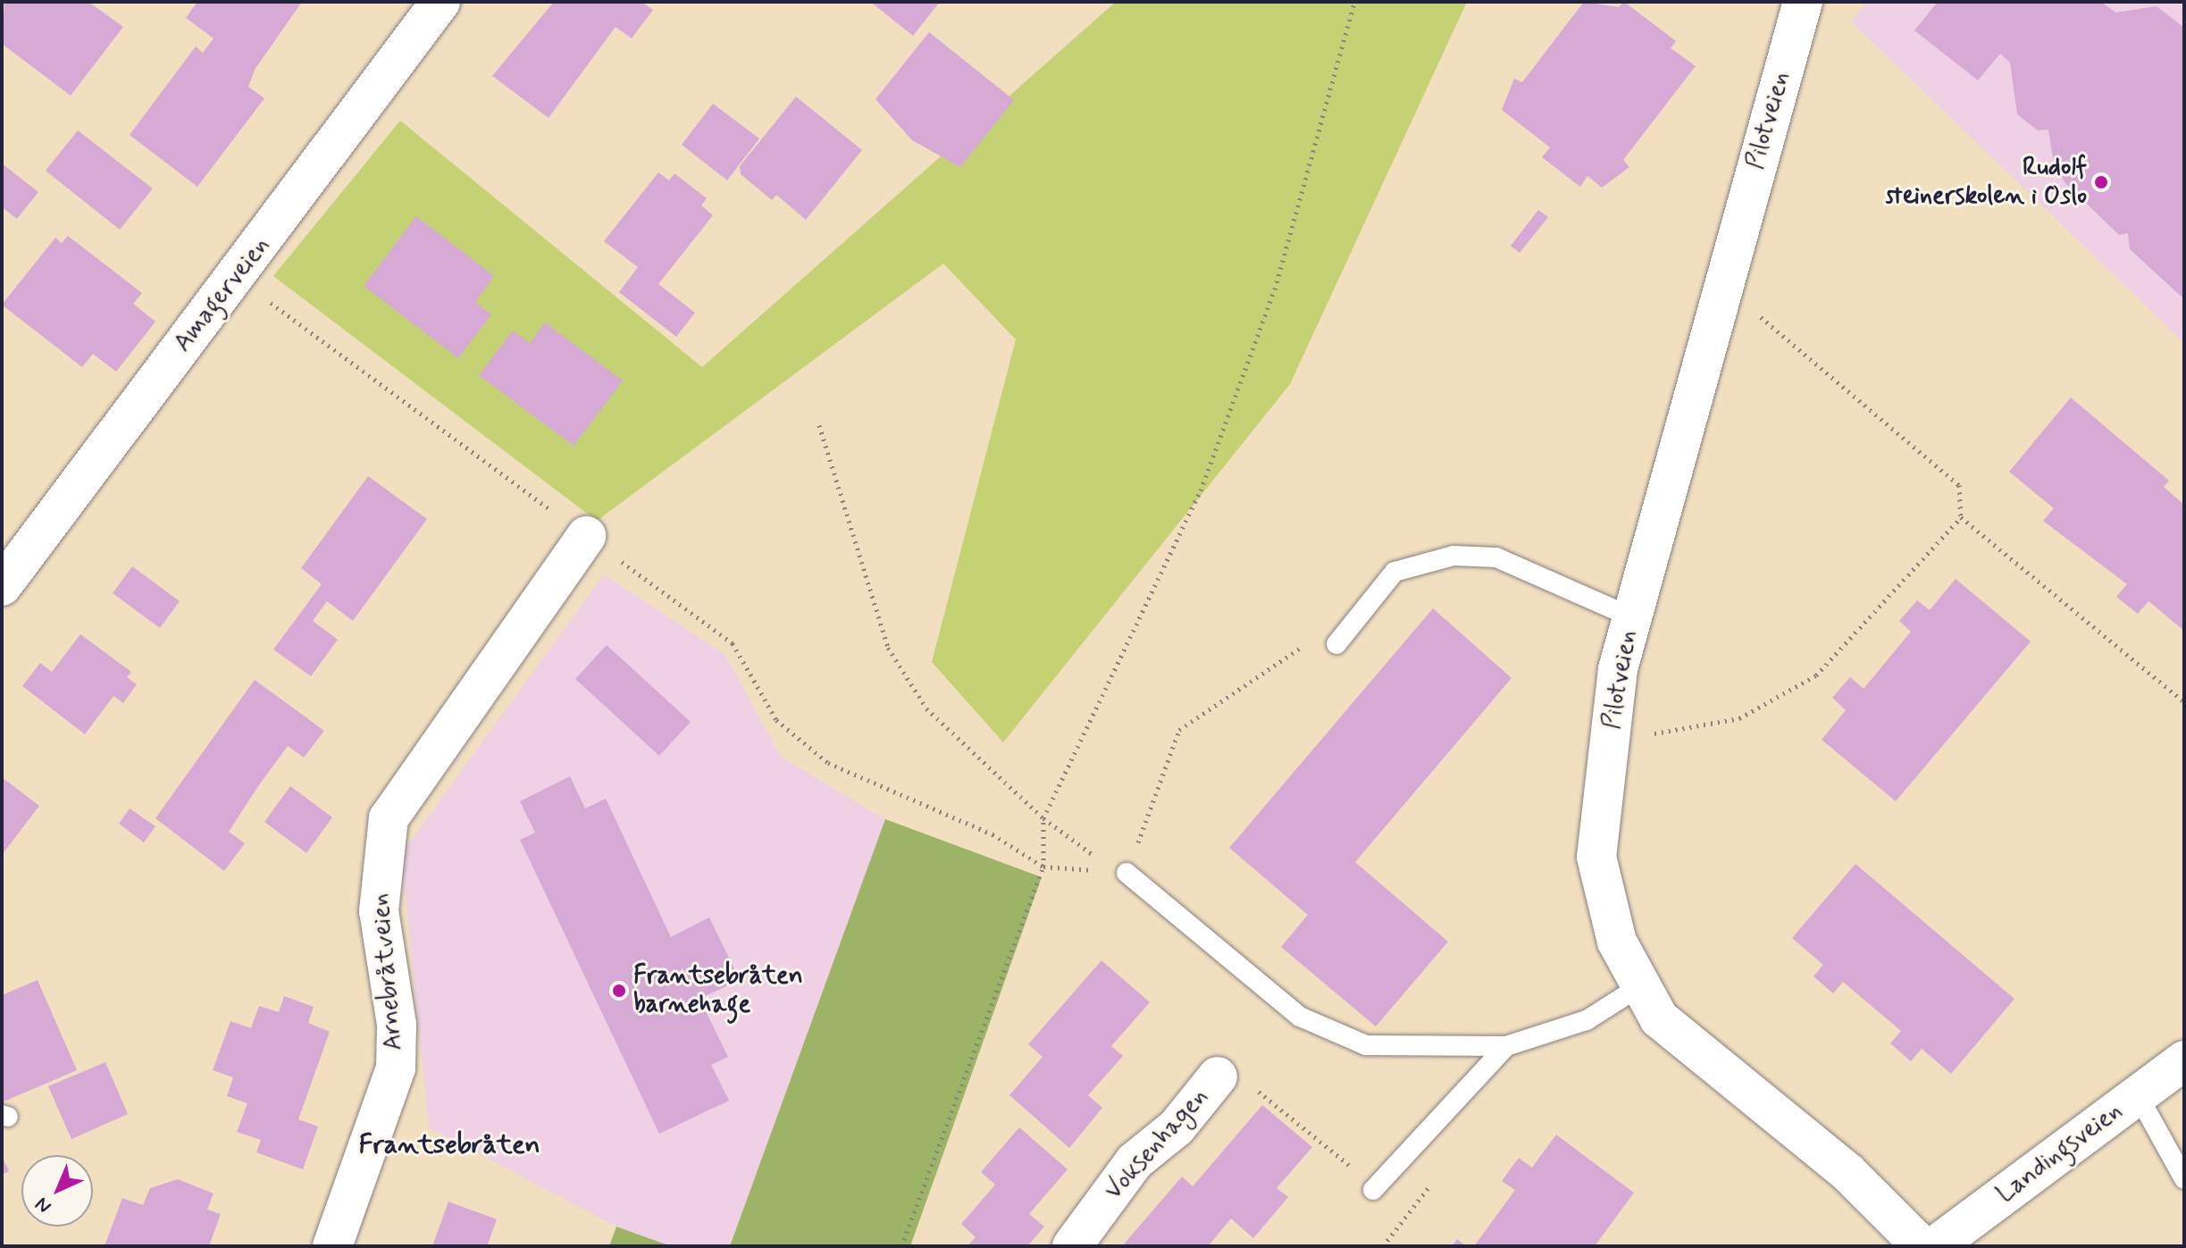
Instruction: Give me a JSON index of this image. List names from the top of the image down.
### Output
{
  "streets": {
    "street": [
      "Pilotveien",
      "Amagerveien",
      "Arnebråtveien",
      "Voksenhagen",
      "Landingsveien"
    ]
  },
  "districts": ["Frantsebråten"],
  "places": ["Rudolf steinerskolen i Oslo", "Frantsebråten barnehage"],
  "north": "bottom left"
}
